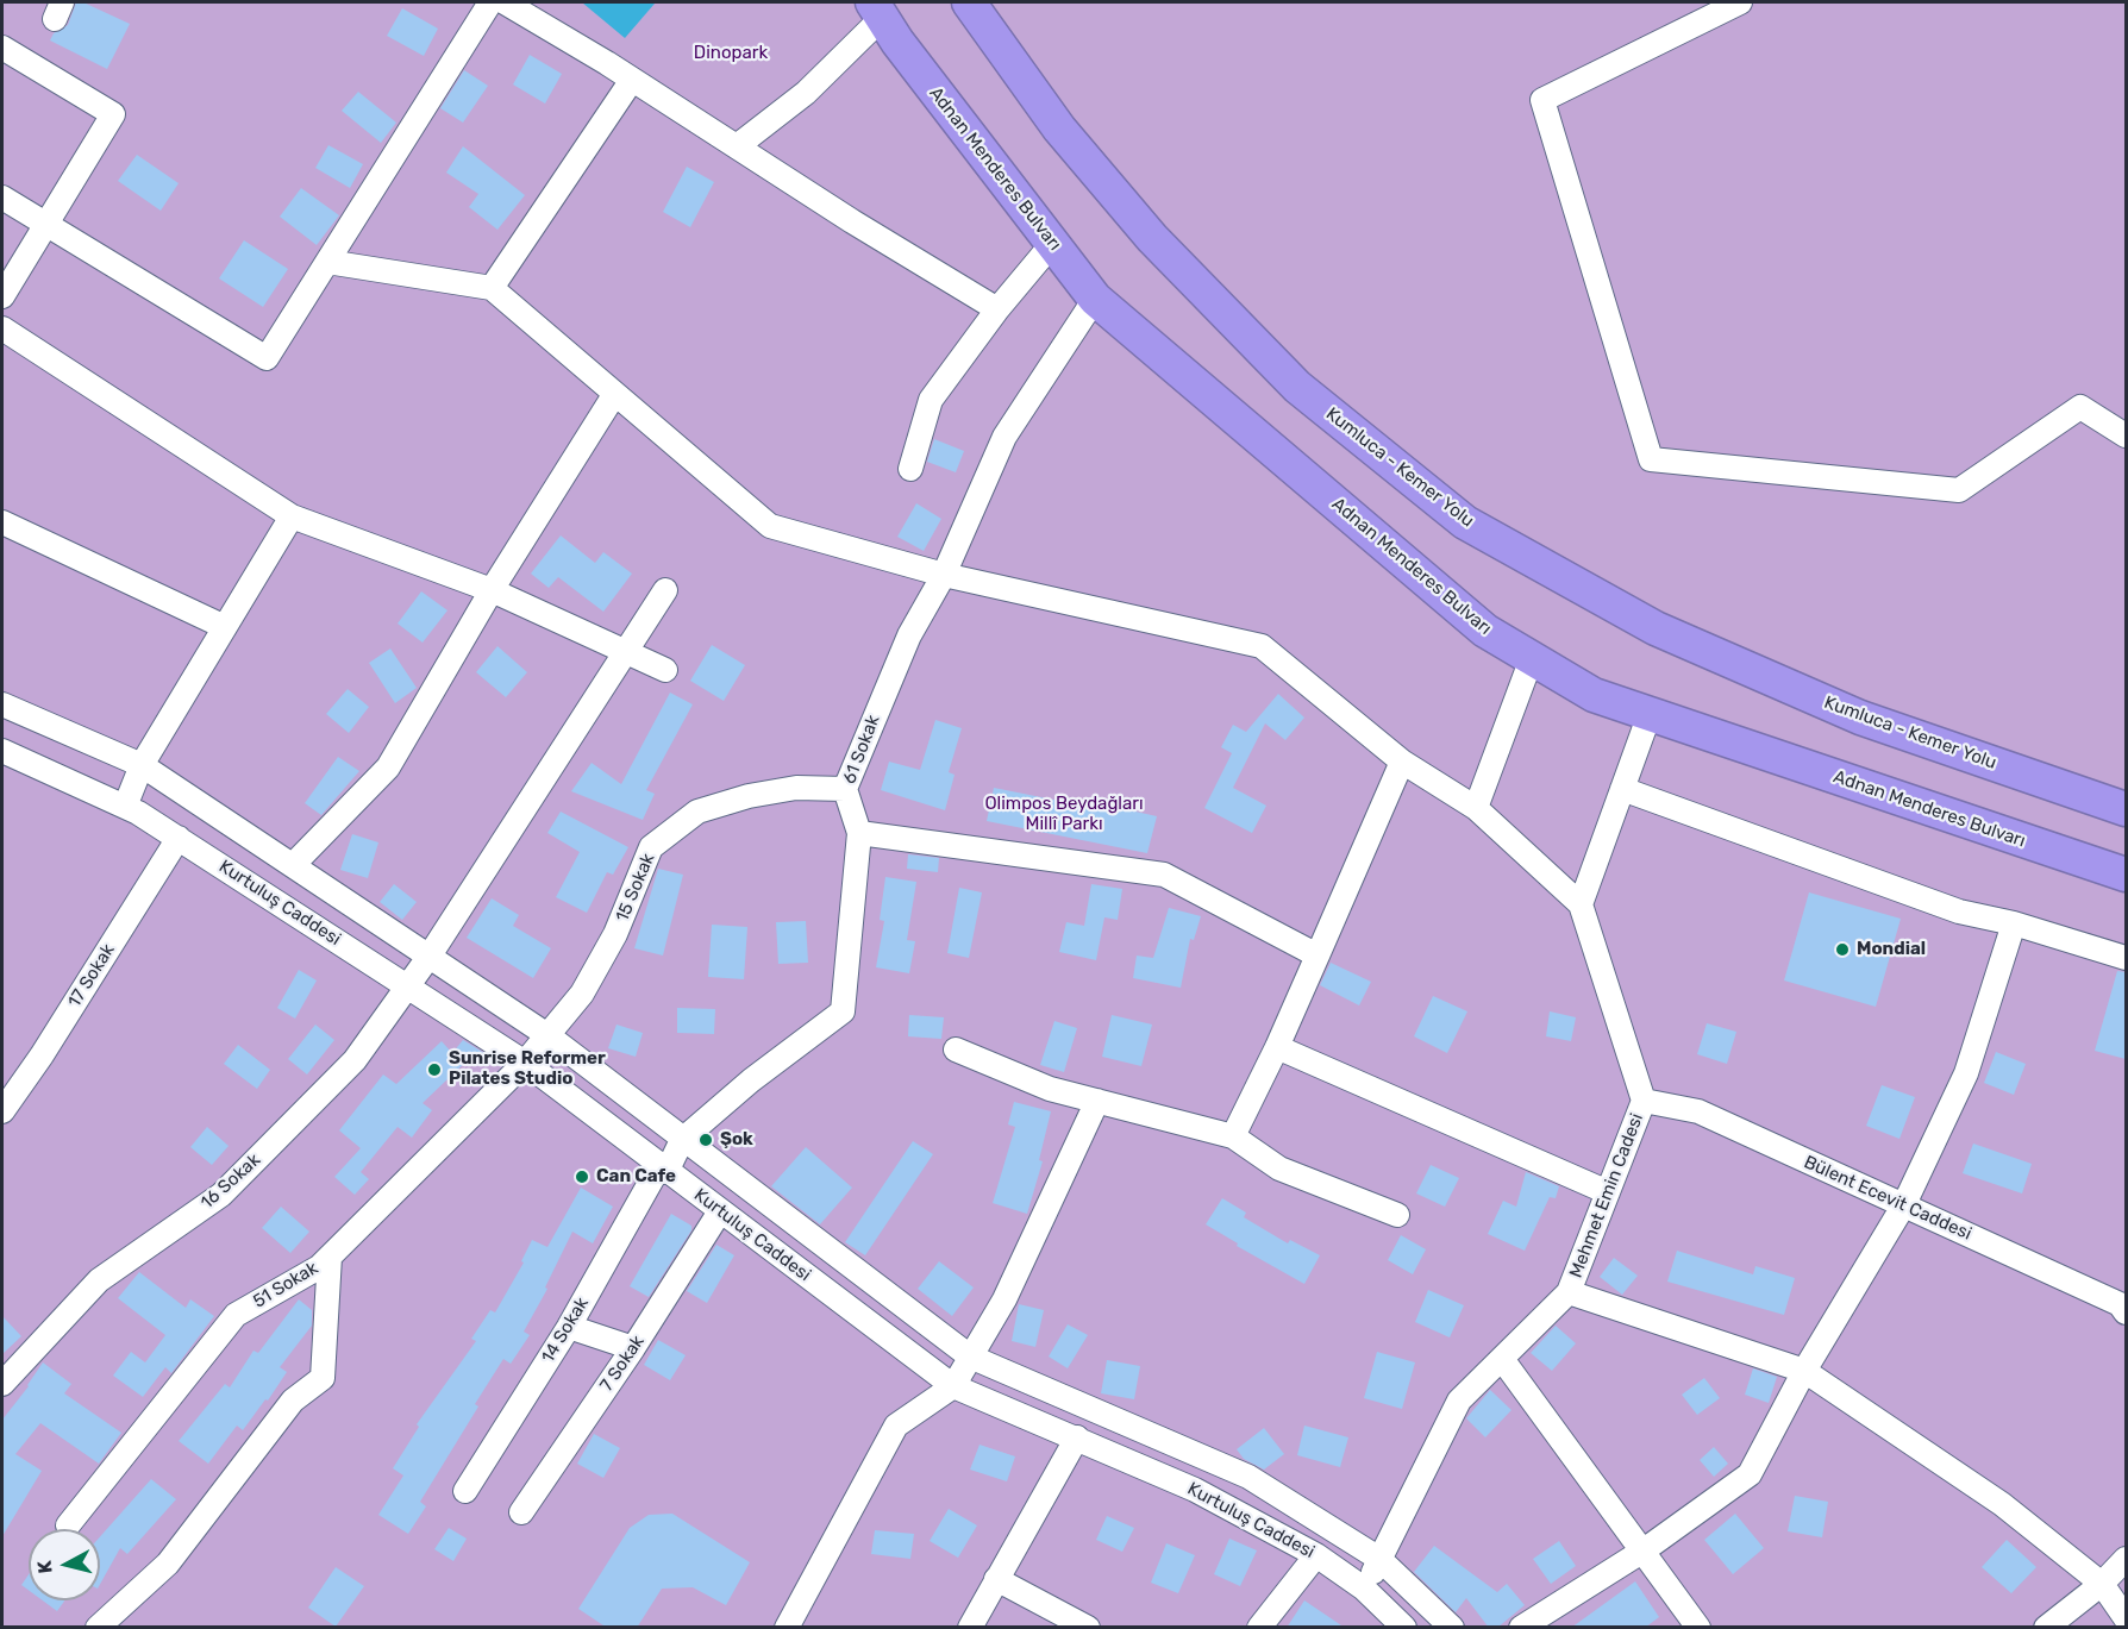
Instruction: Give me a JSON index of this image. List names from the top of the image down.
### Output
{
  "streets": {
    "highway": ["Adnan Menderes Bulvarı", "Kumluca - Kemer Yolu"],
    "street": [
      "61 Sokak",
      "15 Sokak",
      "Kurtuluş Caddesi",
      "17 Sokak",
      "16 Sokak",
      "Mehmet Emin Cadesi",
      "Bülent Ecevit Caddesi",
      "51 Sokak",
      "14 Sokak",
      "7 Sokak"
    ]
  },
  "crossings": [
    ["Adnan Menderes Bulvarı", "61 Sokak"],
    ["61 Sokak", "15 Sokak"],
    ["61 Sokak", "Kurtuluş Caddesi"],
    ["61 Sokak", "14 Sokak"],
    ["15 Sokak", "Kurtuluş Caddesi"],
    ["15 Sokak", "51 Sokak"],
    ["Kurtuluş Caddesi", "17 Sokak"],
    ["Kurtuluş Caddesi", "16 Sokak"],
    ["Kurtuluş Caddesi", "Mehmet Emin Cadesi"],
    ["Kurtuluş Caddesi", "51 Sokak"],
    ["Kurtuluş Caddesi", "14 Sokak"],
    ["Kurtuluş Caddesi", "7 Sokak"],
    ["Mehmet Emin Cadesi", "Bülent Ecevit Caddesi"]
  ],
  "parks": ["Dinopark", "Olimpos Beydağları Millî Parkı"],
  "places": [
    "Mondial",
    "Sunrise Reformer Pilates Studio",
    "Şok",
    "Can Cafe"
  ],
  "north": "left"
}
